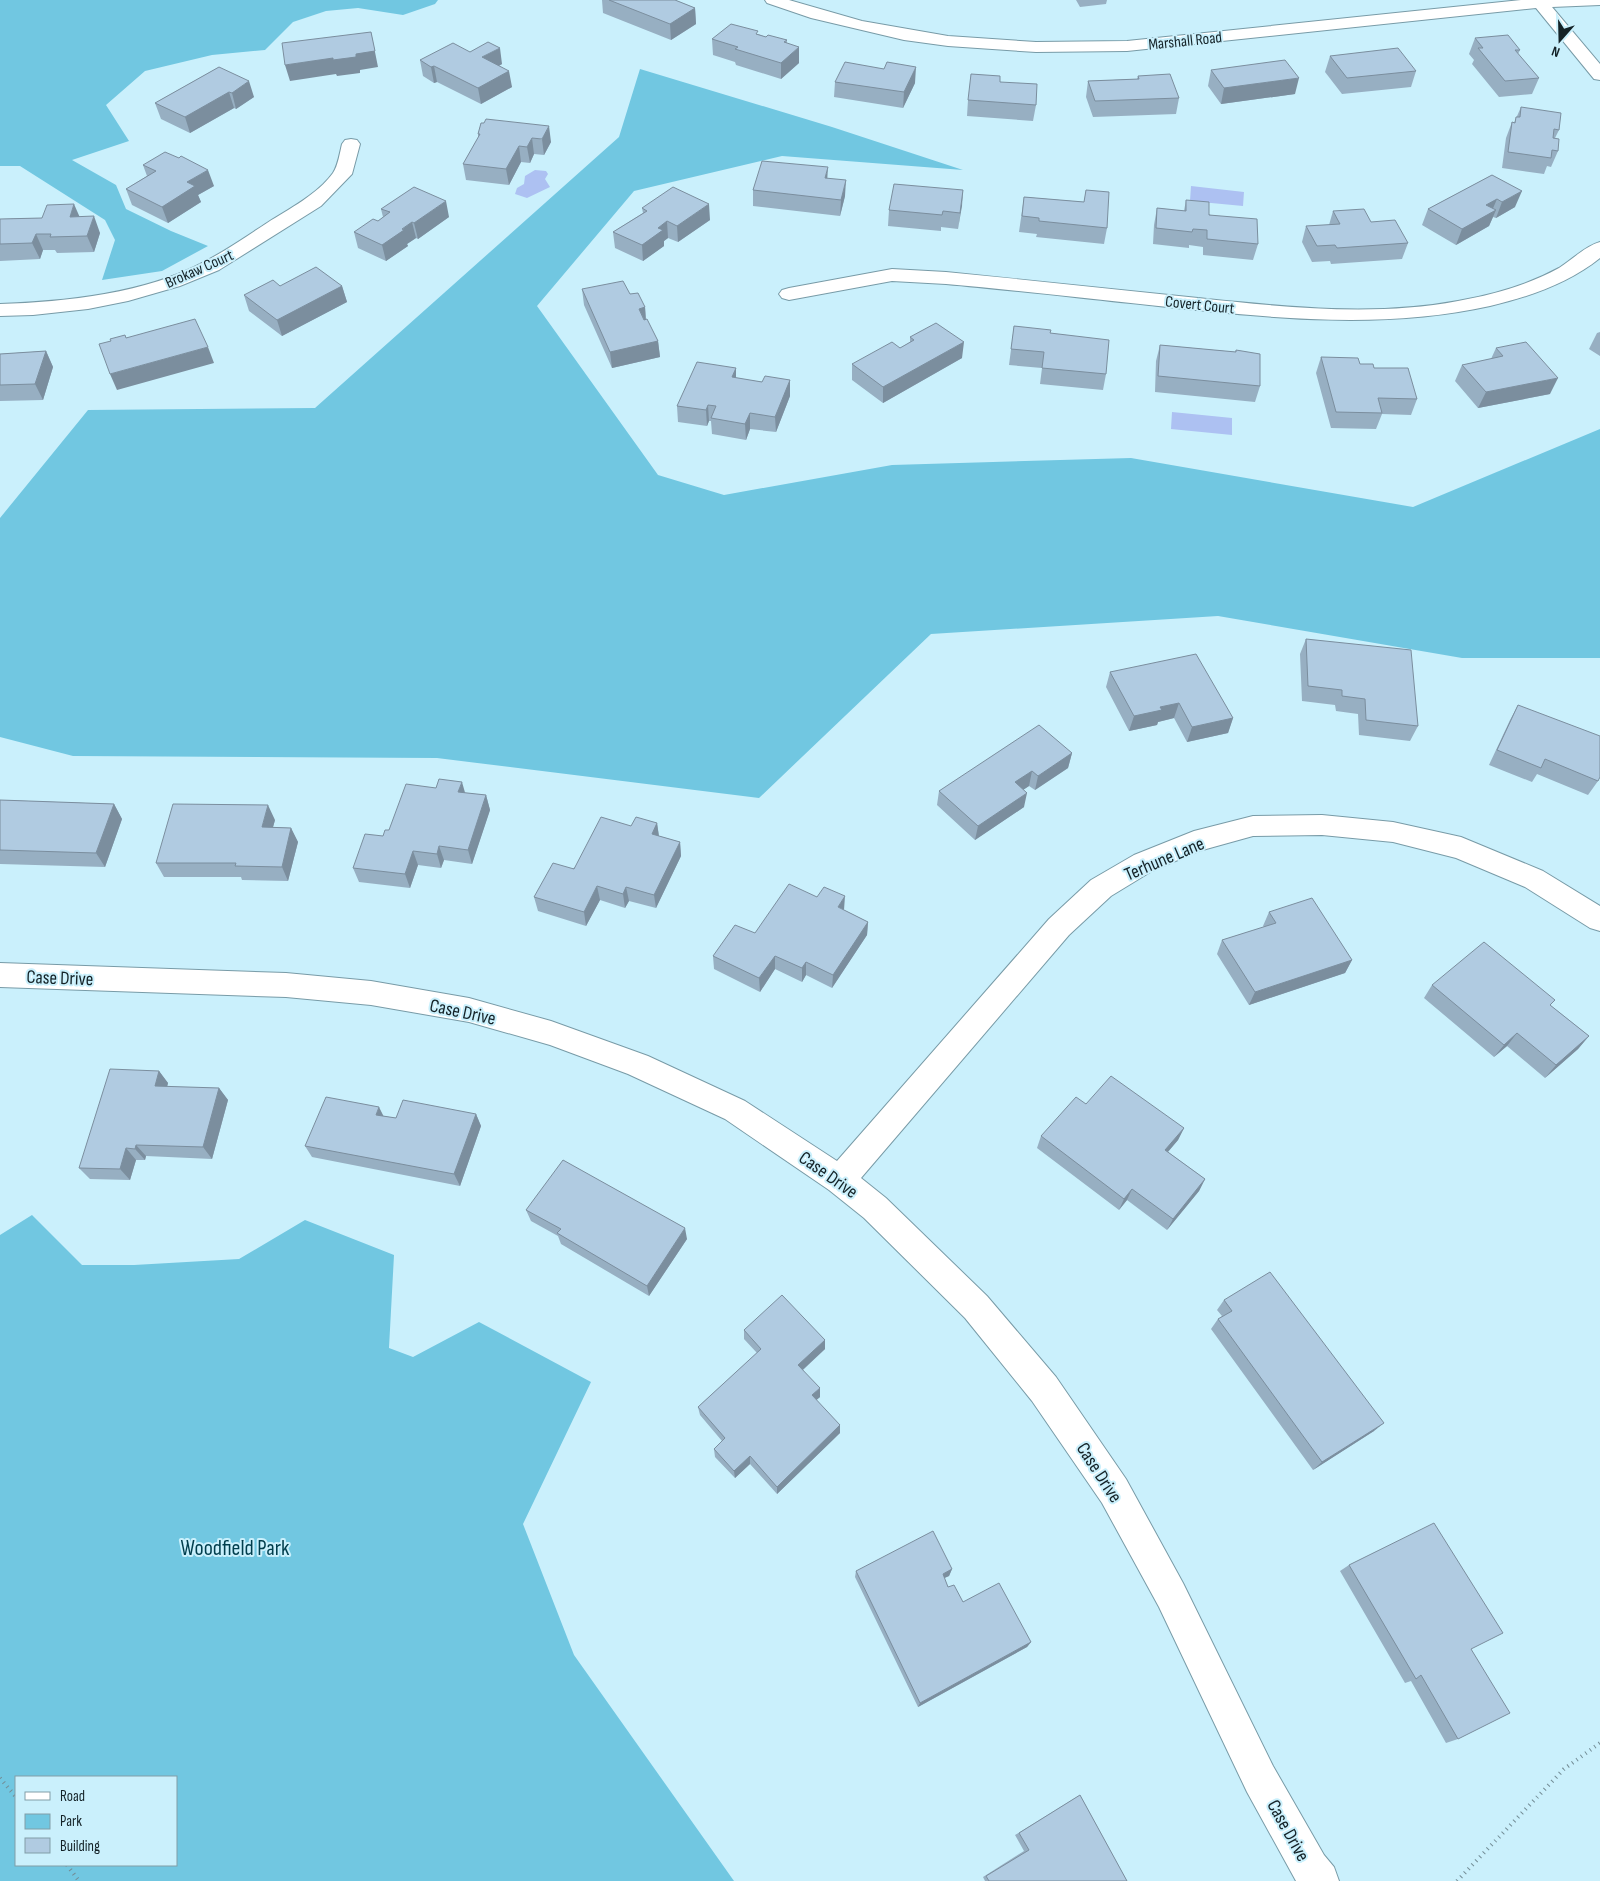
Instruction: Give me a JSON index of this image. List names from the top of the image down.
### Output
{
  "streets": {
    "street": [
      "Marshall Road",
      "Brokaw Court",
      "Covert Court",
      "Terhune Lane",
      "Case Drive"
    ]
  },
  "crossings": [
    ["Terhune Lane", "Case Drive"]
  ],
  "parks": ["Woodfield Park"],
  "legend": ["Road", "Park", "Building"],
  "north": "bottom"
}
